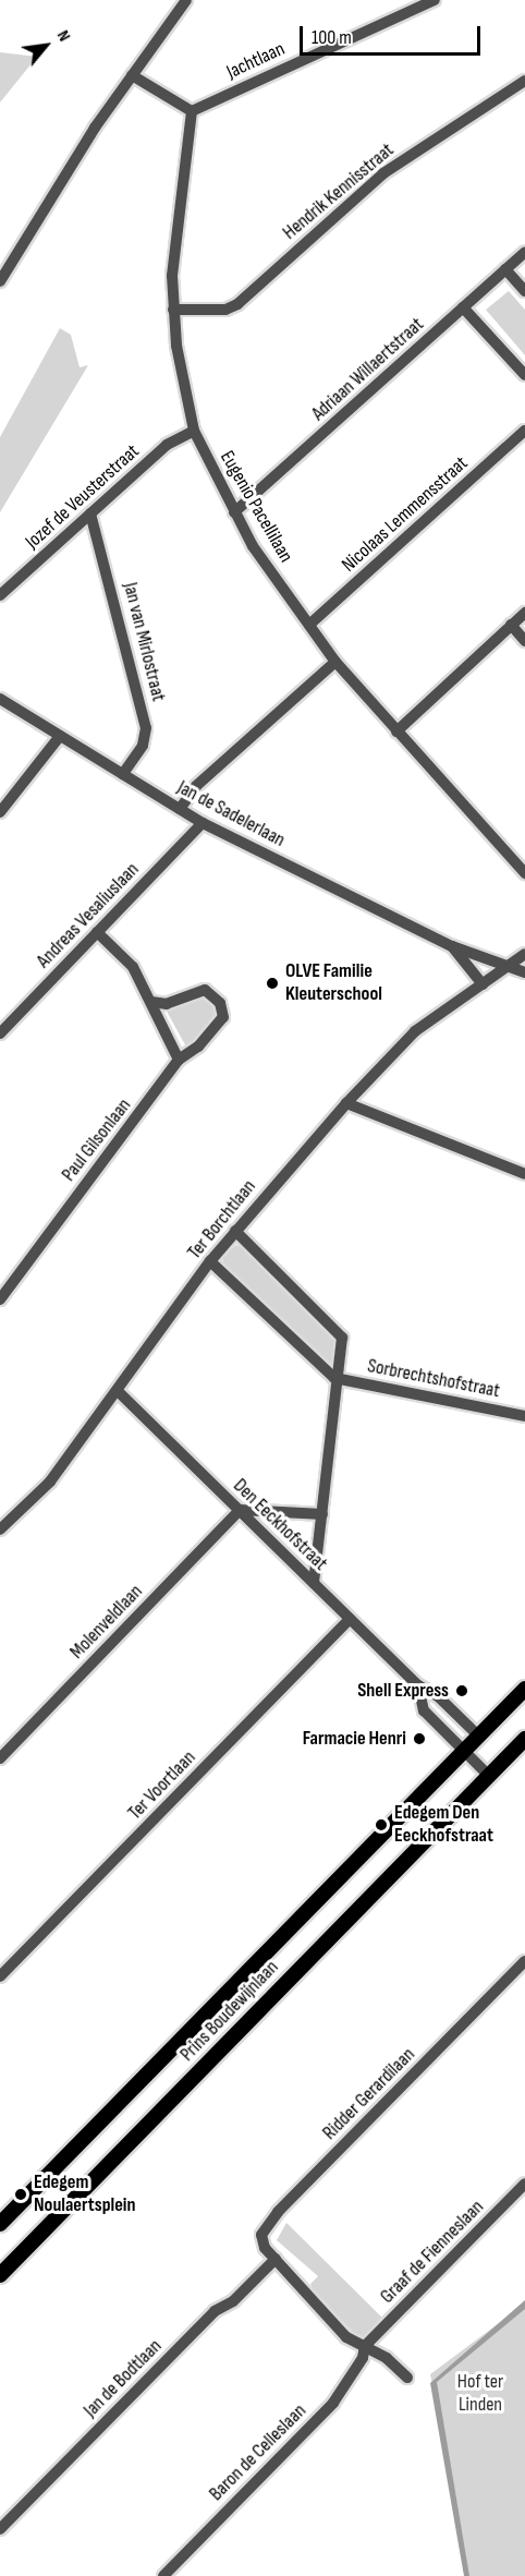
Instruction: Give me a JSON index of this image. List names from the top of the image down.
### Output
{
  "streets": {
    "main road": ["Prins Boudewijnlaan"],
    "street": [
      "Jachtlaan",
      "Hendrik Kennisstraat",
      "Adriaan Willaertstraat",
      "Jozef de Veusterstraat",
      "Eugenio Pacellilaan",
      "Nicolaas Lemmensstraat",
      "Jan van Mirlostraat",
      "Jan de Sadelerlaan",
      "Andreas Vesaliuslaan",
      "Paul Gilsonlaan",
      "Ter Borchtlaan",
      "Sorbrechtshofstraat",
      "Den Eeckhofstraat",
      "Molenveldlaan",
      "Ter Voortlaan",
      "Ridder Gerardilaan",
      "Graaf de Fienneslaan",
      "Jan de Bodtlaan",
      "Baron de Celleslaan"
    ]
  },
  "crossings": [
    ["Jachtlaan", "Eugenio Pacellilaan"],
    ["Hendrik Kennisstraat", "Eugenio Pacellilaan"],
    ["Adriaan Willaertstraat", "Eugenio Pacellilaan"],
    ["Jozef de Veusterstraat", "Eugenio Pacellilaan"],
    ["Jozef de Veusterstraat", "Jan van Mirlostraat"],
    ["Eugenio Pacellilaan", "Nicolaas Lemmensstraat"],
    ["Jan van Mirlostraat", "Jan de Sadelerlaan"],
    ["Jan de Sadelerlaan", "Andreas Vesaliuslaan"],
    ["Jan de Sadelerlaan", "Ter Borchtlaan"],
    ["Ter Borchtlaan", "Den Eeckhofstraat"],
    ["Den Eeckhofstraat", "Molenveldlaan"],
    ["Den Eeckhofstraat", "Ter Voortlaan"],
    ["Den Eeckhofstraat", "Prins Boudewijnlaan"],
    ["Ridder Gerardilaan", "Jan de Bodtlaan"],
    ["Graaf de Fienneslaan", "Baron de Celleslaan"]
  ],
  "parks": ["Hof ter Linden"],
  "places": [
    "OLVE Familie Kleuterschool",
    "Shell Express",
    "Farmacie Henri",
    "Edegem Den Eeckhofstraat",
    "Edegem Noulaertsplein"
  ],
  "scale_bar": "100 m",
  "north": "top right"
}
